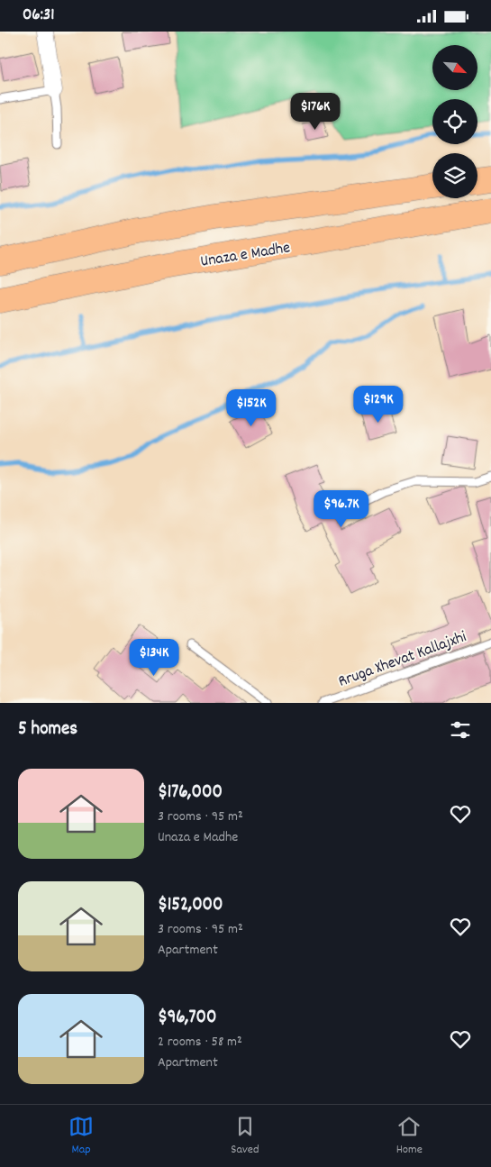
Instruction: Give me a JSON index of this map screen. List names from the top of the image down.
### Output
{
  "streets": {
    "highway": ["Unaza e Madhe"],
    "lane": ["Rruga Xhevat Kallajxhi"]
  },
  "north": "bottom right",
  "page": {
    "status": "06:31",
    "price": [
      "$176K",
      "$129K",
      "$152K",
      "$96.7K",
      "$134K"
    ],
    "heading": "5 homes",
    "list": [
      {
        "name": "$176,000",
        "note": "3 rooms · 95 m² · Unaza e Madhe"
      },
      {
        "name": "$152,000",
        "note": "3 rooms · 95 m² · Apartment"
      },
      {
        "name": "$96,700",
        "note": "2 rooms · 58 m² · Apartment"
      }
    ],
    "tabs": ["Map", "Saved", "Home"]
  }
}
